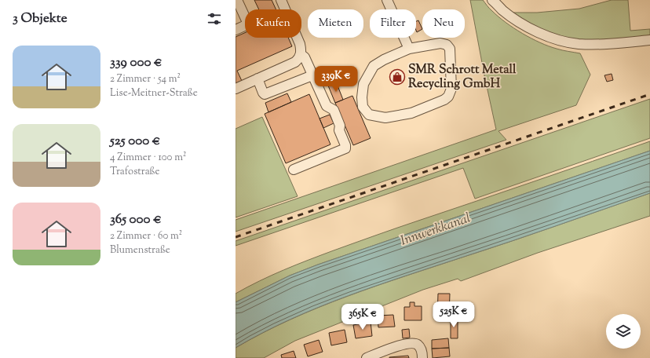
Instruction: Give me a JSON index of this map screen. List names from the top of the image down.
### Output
{
  "water": ["Innwerkkanal"],
  "places": {
    "shop": ["SMR Schrott Metall Recycling GmbH"]
  },
  "page": {
    "heading": "3 Objekte",
    "chip": [
      "Kaufen",
      "Mieten",
      "Filter",
      "Neu"
    ],
    "list": [
      {
        "name": "339 000 €",
        "note": "2 Zimmer · 54 m² · Lise-Meitner-Straße"
      },
      {
        "name": "525 000 €",
        "note": "4 Zimmer · 100 m² · Trafostraße"
      },
      {
        "name": "365 000 €",
        "note": "2 Zimmer · 60 m² · Blumenstraße"
      }
    ],
    "price": ["339K €", "525K €", "365K €"]
  }
}
